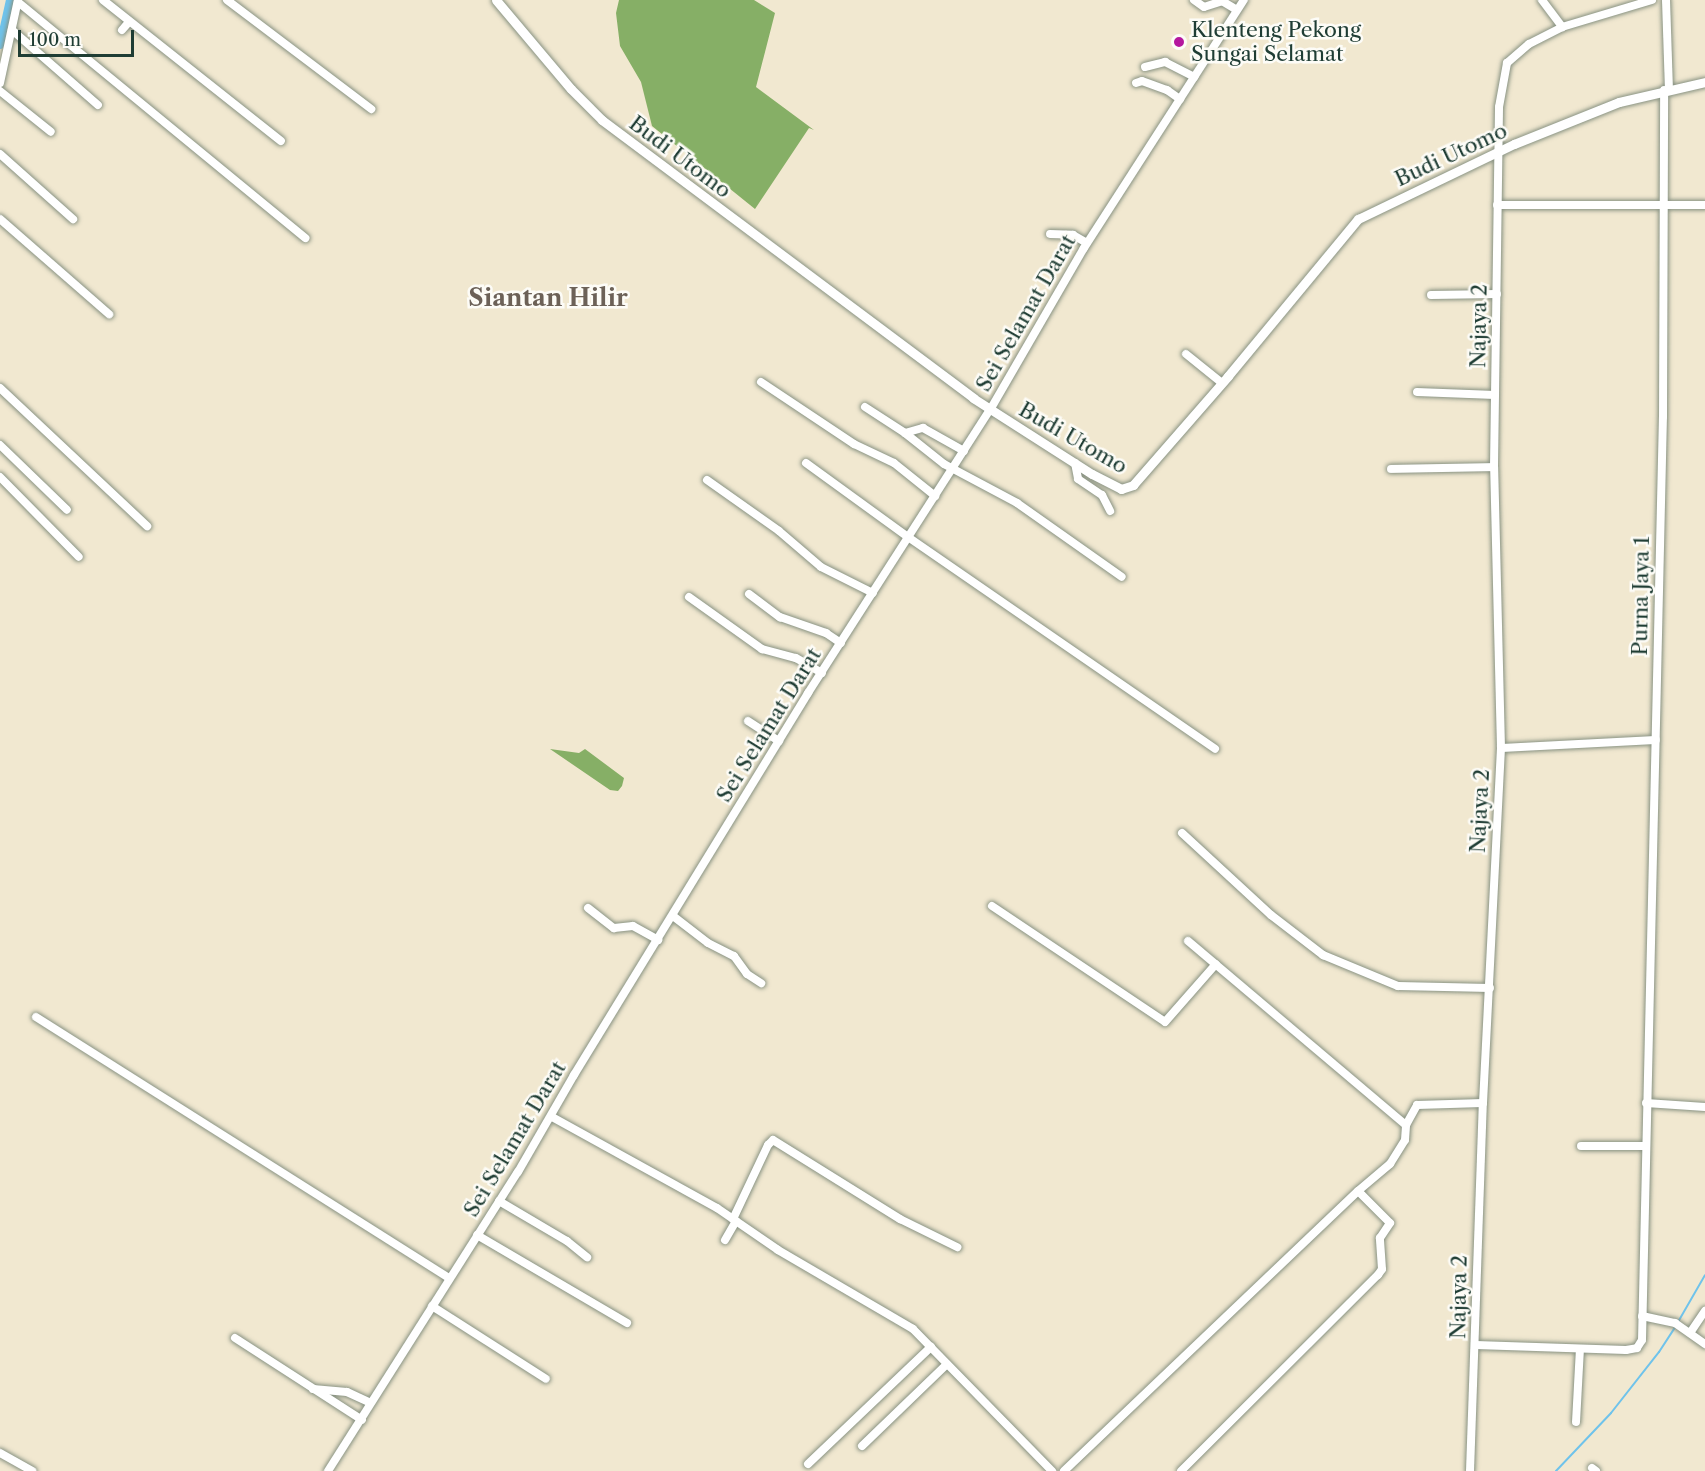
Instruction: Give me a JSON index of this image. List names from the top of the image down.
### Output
{
  "streets": {
    "street": [
      "Budi Utomo",
      "Sei Selamat Darat",
      "Najaya 2",
      "Purna Jaya 1"
    ]
  },
  "crossings": [
    ["Budi Utomo", "Sei Selamat Darat"],
    ["Budi Utomo", "Najaya 2"],
    ["Budi Utomo", "Purna Jaya 1"]
  ],
  "districts": ["Siantan Hilir"],
  "places": ["Klenteng Pekong Sungai Selamat"],
  "scale_bar": "100 m"
}
